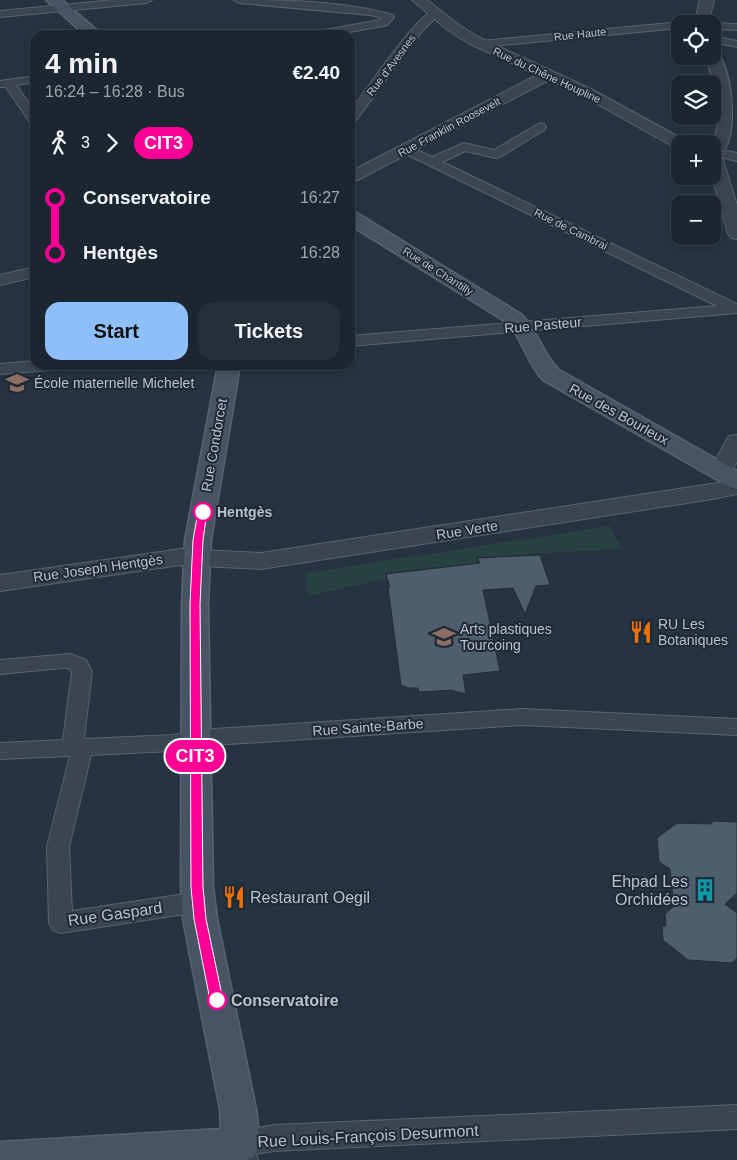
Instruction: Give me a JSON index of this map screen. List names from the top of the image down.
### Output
{
  "streets": {
    "main road": [
      "Rue de Chantilly",
      "Rue des Bourleux",
      "Rue Condorcet",
      "Rue Louis-François Desurmont"
    ],
    "street": [
      "Rue Haute",
      "Rue d'Avesnes",
      "Rue du Chêne Houpline",
      "Rue Franklin Roosevelt",
      "Rue de Cambrai",
      "Rue Pasteur",
      "Rue Verte",
      "Rue Joseph Hentgès",
      "Rue Sainte-Barbe",
      "Rue Gaspard"
    ]
  },
  "crossings": [
    ["Rue Haute", "Rue du Chêne Houpline"],
    ["Rue d'Avesnes", "Rue du Chêne Houpline"],
    ["Rue du Chêne Houpline", "Rue Franklin Roosevelt"],
    ["Rue Franklin Roosevelt", "Rue de Cambrai"],
    ["Rue de Cambrai", "Rue Pasteur"],
    ["Rue de Chantilly", "Rue Pasteur"],
    ["Rue de Chantilly", "Rue des Bourleux"],
    ["Rue Pasteur", "Rue des Bourleux"],
    ["Rue Condorcet", "Rue Verte"],
    ["Rue Condorcet", "Rue Joseph Hentgès"],
    ["Rue Verte", "Rue Joseph Hentgès"],
    ["Rue Sainte-Barbe", "Rue Gaspard"]
  ],
  "places": {
    "school or university": ["École maternelle Michelet", "Arts plastiques Tourcoing"],
    "other": ["Hentgès", "Conservatoire"],
    "restaurant": ["RU Les Botaniques", "Restaurant Oegil"],
    "building": ["Ehpad Les Orchidées"]
  },
  "lines": ["bus line CIT3"],
  "page": {
    "on_map": "CIT3",
    "map_buttons": ["+", "−"],
    "heading": ["4 min", "16:24 – 16:28 · Bus", "€2.40"],
    "legs": ["3", "CIT3"],
    "list": [
      {
        "name": "Conservatoire",
        "value": "16:27"
      },
      {
        "name": "Hentgès",
        "value": "16:28"
      }
    ],
    "buttons": ["Start", "Tickets"]
  }
}
